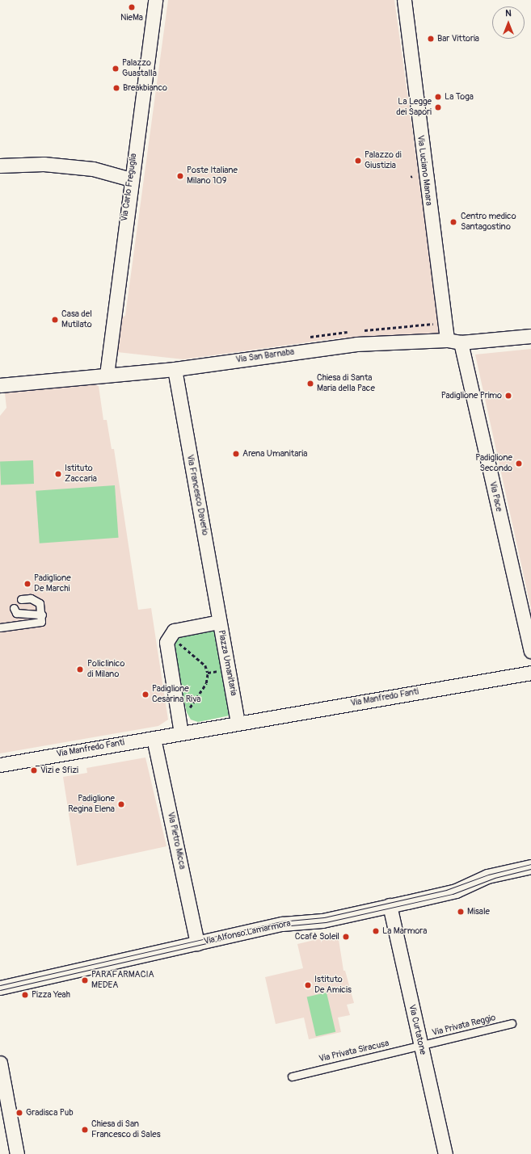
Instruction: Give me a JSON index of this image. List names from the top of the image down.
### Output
{
  "streets": {
    "street": [
      "Via Luciano Manara",
      "Via Carlo Freguglia",
      "Via San Barnaba",
      "Via Francesco Daverio",
      "Via Pace",
      "Piazza Umanitaria",
      "Via Manfredo Fanti",
      "Via Pietro Micca",
      "Via Alfonso Lamarmora",
      "Via Curtatone"
    ],
    "lane": ["Via Privata Reggio", "Via Privata Siracusa"]
  },
  "crossings": [
    ["Via Luciano Manara", "Via San Barnaba"],
    ["Via Carlo Freguglia", "Via San Barnaba"],
    ["Via San Barnaba", "Via Francesco Daverio"],
    ["Via San Barnaba", "Via Pace"],
    ["Via Francesco Daverio", "Piazza Umanitaria"],
    ["Piazza Umanitaria", "Via Manfredo Fanti"],
    ["Via Manfredo Fanti", "Via Pietro Micca"],
    ["Via Pietro Micca", "Via Alfonso Lamarmora"],
    ["Via Alfonso Lamarmora", "Via Curtatone"],
    ["Via Privata Reggio", "Via Curtatone"],
    ["Via Privata Reggio", "Via Privata Siracusa"],
    ["Via Curtatone", "Via Privata Siracusa"]
  ],
  "places": [
    "NieMa",
    "Bar Vittoria",
    "Palazzo Guastalla",
    "Breakbianco",
    "La Toga",
    "La Legge dei Sapori",
    "Palazzo di Giustizia",
    "Poste Italiane Milano 109",
    "Centro medico Santagostino",
    "Casa del Mutilato",
    "Chiesa di Santa Maria della Pace",
    "Padiglione Primo",
    "Arena Umanitaria",
    "Padiglione Secondo",
    "Istituto Zaccaria",
    "Padiglione De Marchi",
    "Policlinico di Milano",
    "Padiglione Cesarina Riva",
    "Vizi e Sfizi",
    "Padiglione Regina Elena",
    "Misale",
    "La Marmora",
    "Ccafè Soleil",
    "PARAFARMACIA MEDEA",
    "Istituto De Amicis",
    "Pizza Yeah",
    "Gradisca Pub",
    "Chiesa di San Francesco di Sales"
  ],
  "north": "top"
}
